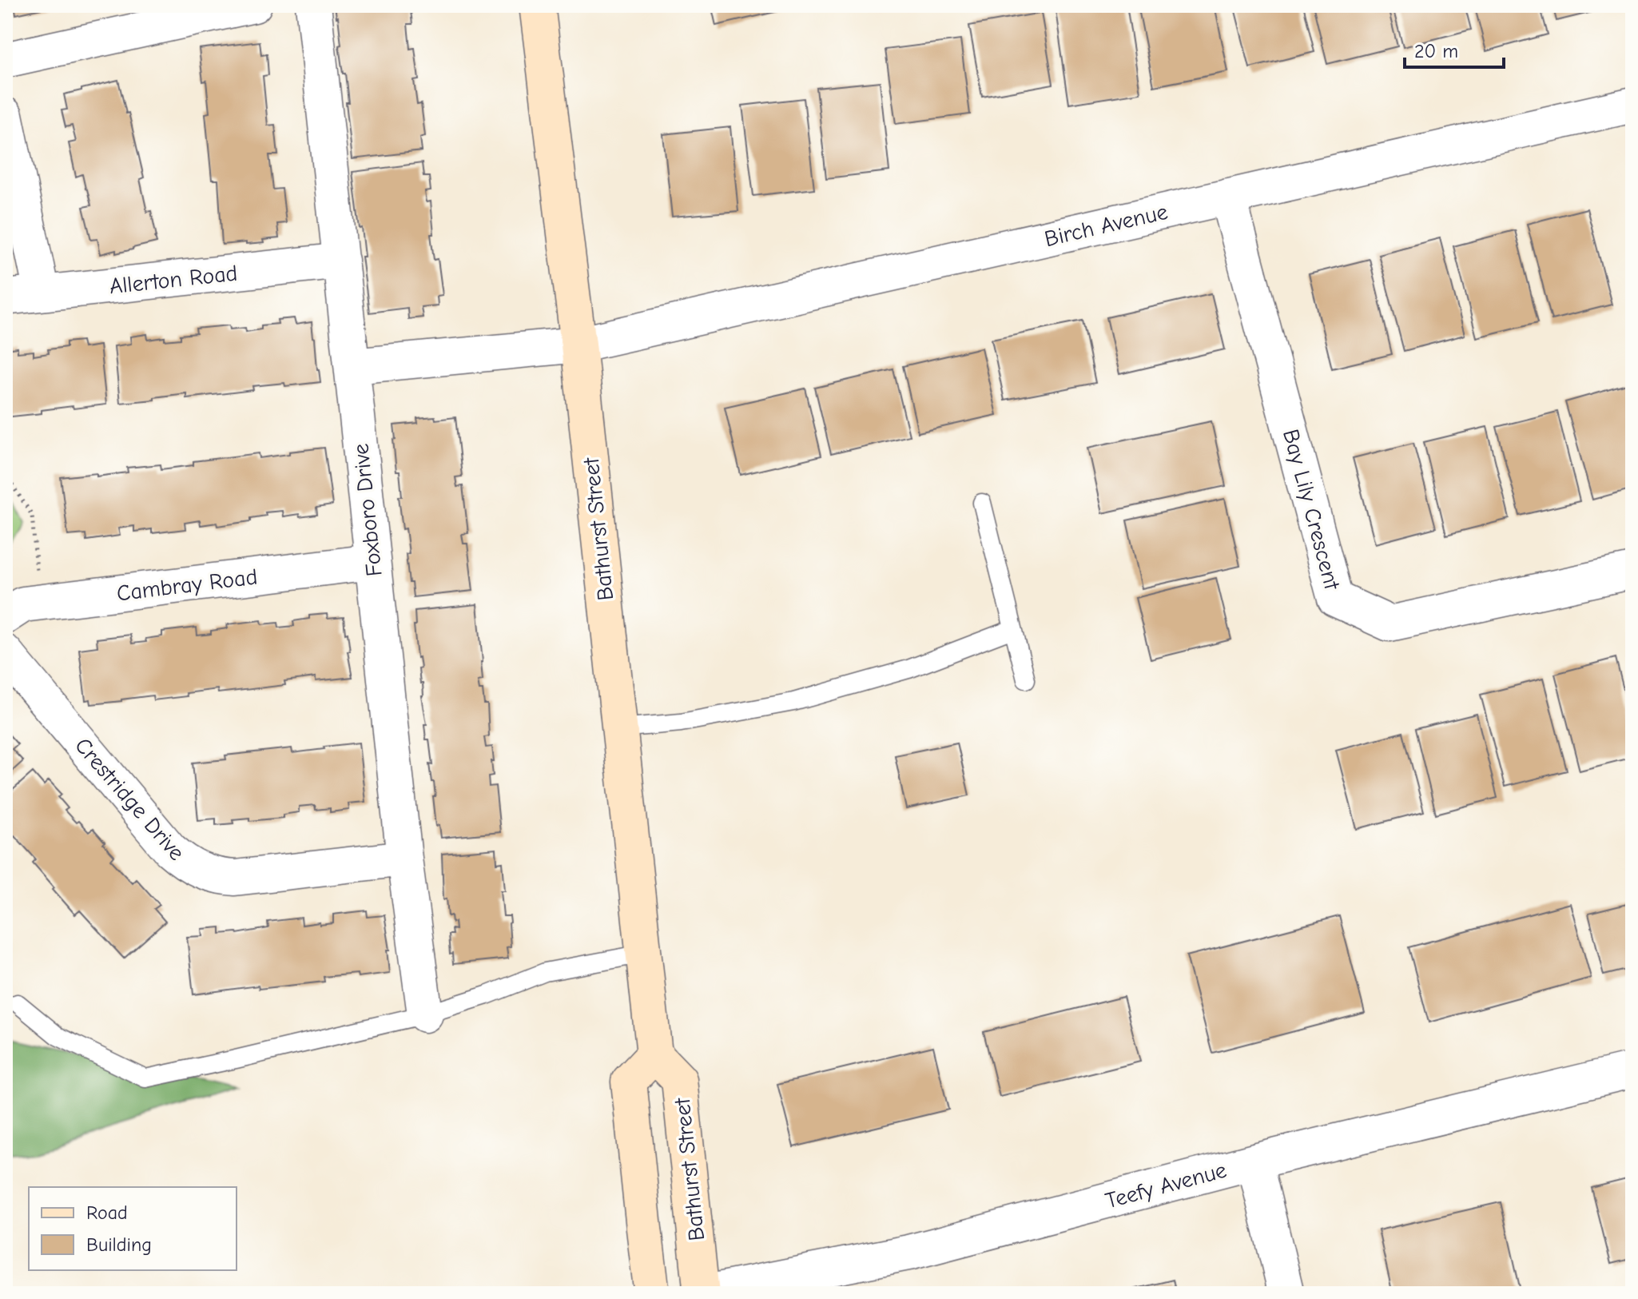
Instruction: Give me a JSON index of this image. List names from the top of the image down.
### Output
{
  "streets": {
    "main road": ["Bathurst Street"],
    "street": [
      "Birch Avenue",
      "Allerton Road",
      "Bay Lily Crescent",
      "Foxboro Drive",
      "Cambray Road",
      "Crestridge Drive",
      "Teefy Avenue"
    ]
  },
  "crossings": [
    ["Birch Avenue", "Bay Lily Crescent"],
    ["Birch Avenue", "Foxboro Drive"],
    ["Birch Avenue", "Bathurst Street"],
    ["Allerton Road", "Foxboro Drive"],
    ["Foxboro Drive", "Cambray Road"],
    ["Foxboro Drive", "Crestridge Drive"],
    ["Bathurst Street", "Teefy Avenue"]
  ],
  "legend": ["Road", "Building"],
  "scale_bar": "20 m"
}
